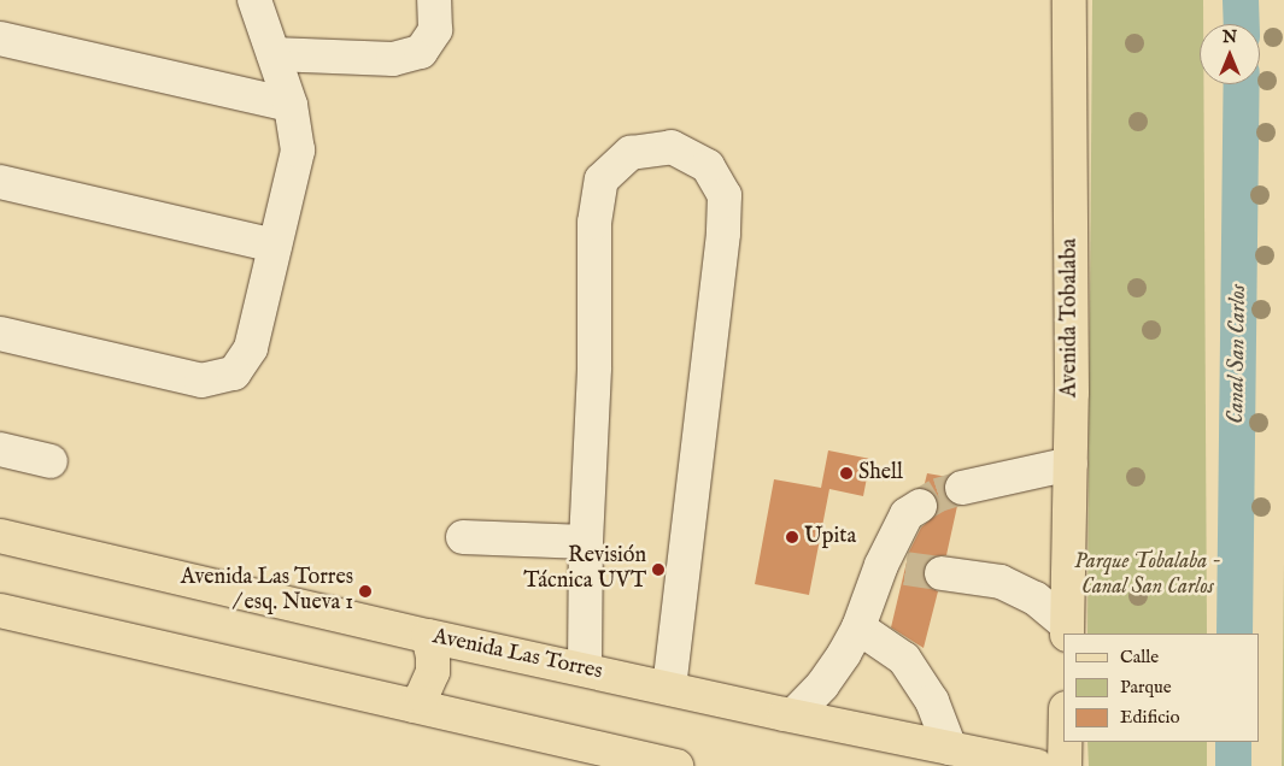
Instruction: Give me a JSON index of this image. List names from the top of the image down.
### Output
{
  "streets": {
    "main road": ["Avenida Tobalaba", "Avenida Las Torres"]
  },
  "water": ["Canal San Carlos"],
  "parks": ["Parque Tobalaba - Canal San Carlos"],
  "places": [
    "Shell",
    "Upita",
    "Revisión Tácnica UVT",
    "Avenida Las Torres / esq. Nueva 1"
  ],
  "legend": ["Calle", "Parque", "Edificio"],
  "north": "top"
}
